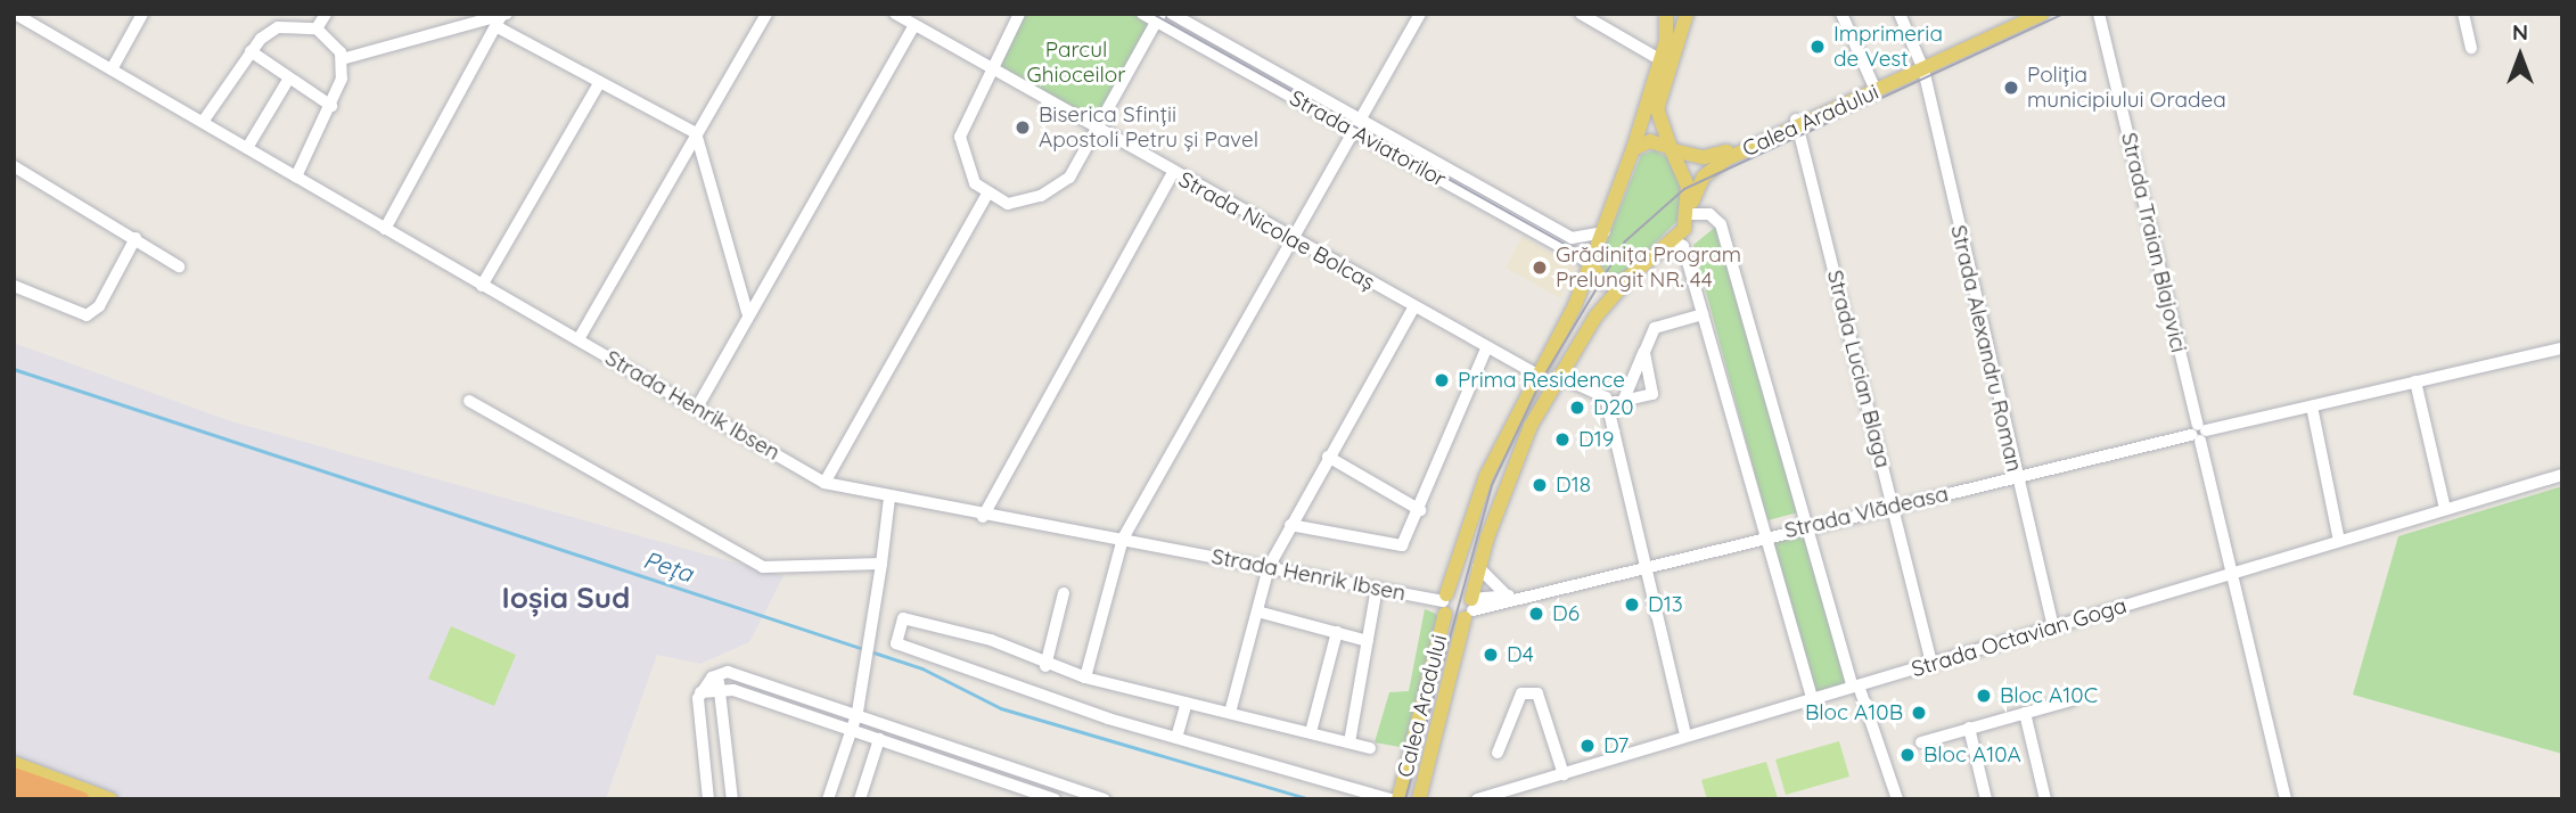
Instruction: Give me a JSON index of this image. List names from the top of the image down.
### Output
{
  "streets": {
    "main road": ["Calea Aradului"],
    "street": [
      "Strada Aviatorilor",
      "Strada Nicolae Bolcaș",
      "Strada Traian Blajovici",
      "Strada Alexandru Roman",
      "Strada Lucian Blaga",
      "Strada Henrik Ibsen",
      "Strada Vlădeasa",
      "Strada Octavian Goga"
    ]
  },
  "crossings": [
    ["Calea Aradului", "Strada Aviatorilor"],
    ["Calea Aradului", "Strada Nicolae Bolcaș"],
    ["Calea Aradului", "Strada Alexandru Roman"],
    ["Calea Aradului", "Strada Lucian Blaga"],
    ["Calea Aradului", "Strada Henrik Ibsen"],
    ["Calea Aradului", "Strada Vlădeasa"],
    ["Strada Traian Blajovici", "Strada Vlădeasa"],
    ["Strada Traian Blajovici", "Strada Octavian Goga"],
    ["Strada Alexandru Roman", "Strada Vlădeasa"],
    ["Strada Alexandru Roman", "Strada Octavian Goga"],
    ["Strada Lucian Blaga", "Strada Vlădeasa"],
    ["Strada Lucian Blaga", "Strada Octavian Goga"]
  ],
  "districts": ["Ioșia Sud"],
  "water": ["Peța"],
  "parks": ["Parcul Ghioceilor"],
  "places": [
    "Imprimeria de Vest",
    "Poliția municipiului Oradea",
    "Biserica Sfinții Apostoli Petru și Pavel",
    "Grădiniţa Program Prelungit NR. 44",
    "Prima Residence",
    "D20",
    "D19",
    "D18",
    "D13",
    "D6",
    "D4",
    "Bloc A10C",
    "Bloc A10B",
    "D7",
    "Bloc A10A"
  ],
  "north": "top"
}
